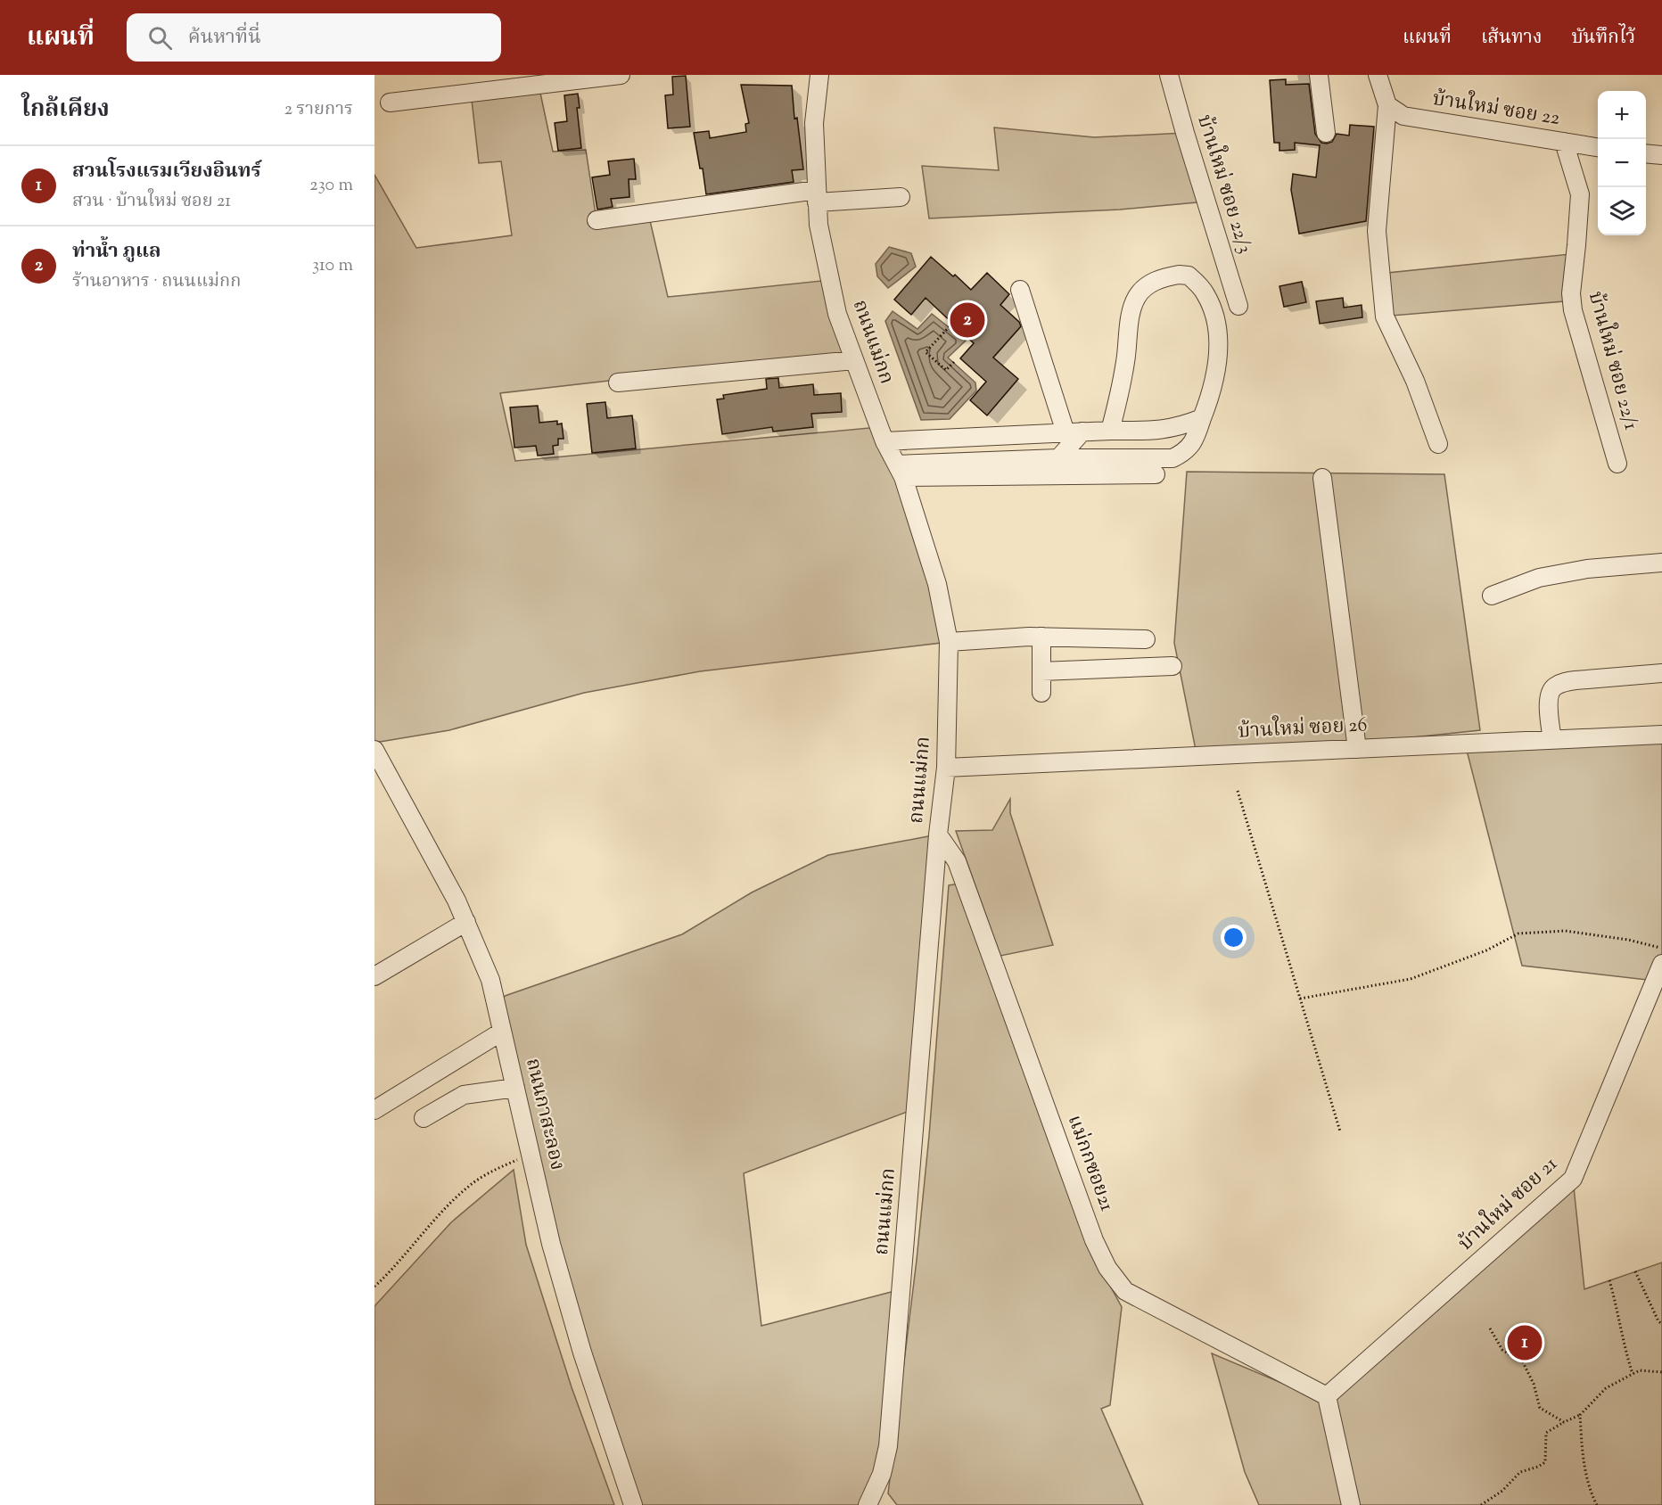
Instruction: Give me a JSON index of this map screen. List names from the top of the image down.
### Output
{
  "streets": {
    "street": [
      "บ้านใหม่ ซอย 22",
      "บ้านใหม่ ซอย 22/3",
      "ถนนแม่กก",
      "บ้านใหม่ ซอย 22/1",
      "บ้านใหม่ ซอย 26",
      "ถนนกาสะลอง",
      "แม่กกซอย21",
      "บ้านใหม่ ซอย 21"
    ]
  },
  "crossings": [
    ["บ้านใหม่ ซอย 22", "บ้านใหม่ ซอย 22/1"],
    ["ถนนแม่กก", "บ้านใหม่ ซอย 26"],
    ["ถนนแม่กก", "แม่กกซอย21"],
    ["แม่กกซอย21", "บ้านใหม่ ซอย 21"]
  ],
  "page": {
    "header": "แผนที่",
    "search": "ค้นหาที่นี่",
    "nav": ["แผนที่", "เส้นทาง", "บันทึกไว้"],
    "heading": ["ใกล้เคียง", "2 รายการ"],
    "map_buttons": ["+", "−"],
    "list": [
      {
        "mark": "1",
        "name": "สวนโรงแรมเวียงอินทร์",
        "note": "สวน · บ้านใหม่ ซอย 21",
        "value": "230 m"
      },
      {
        "mark": "2",
        "name": "ท่าน้ำ ภูแล",
        "note": "ร้านอาหาร · ถนนแม่กก",
        "value": "310 m"
      }
    ],
    "pins": ["2", "1"]
  }
}
